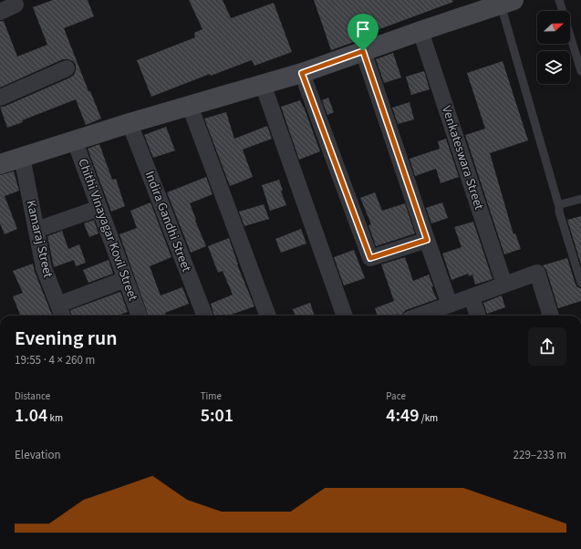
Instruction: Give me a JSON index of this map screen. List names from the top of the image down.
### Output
{
  "streets": {
    "street": [
      "Venkateswara Street",
      "Indira Gandhi Street",
      "Chithi Vinayagar Kovil Street",
      "Kamaraj Street"
    ]
  },
  "north": "right",
  "page": {
    "heading": ["Evening run", "19:55 · 4 × 260 m"],
    "stats": [
      ["Distance", "1.04 km"],
      ["Time", "5:01"],
      ["Pace", "4:49 /km"]
    ],
    "chart": ["Elevation", "229–233 m"]
  }
}
